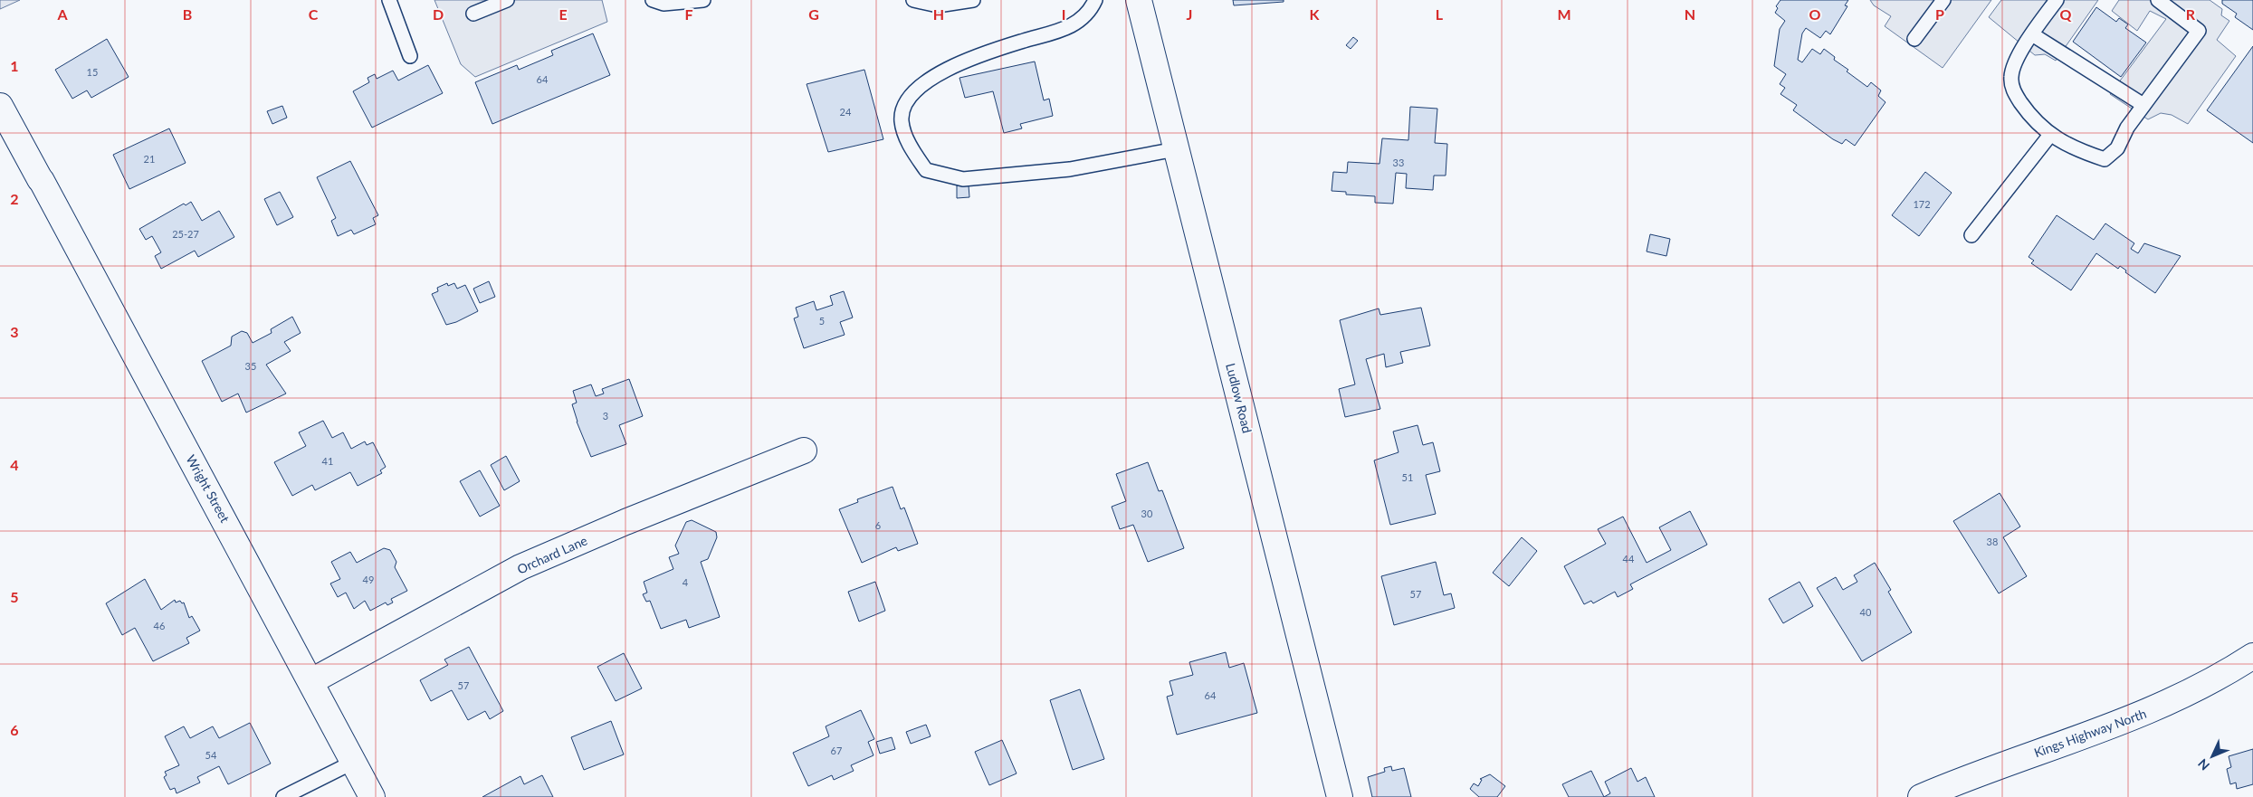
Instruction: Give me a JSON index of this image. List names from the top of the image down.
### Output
{
  "streets": {
    "street": [
      "Ludlow Road",
      "Wright Street",
      "Orchard Lane",
      "Kings Highway North"
    ]
  },
  "crossings": [
    ["Wright Street", "Orchard Lane"]
  ],
  "house_numbers": [
    "15",
    "64",
    "24",
    "21",
    "33",
    "172",
    "25-27",
    "5",
    "35",
    "3",
    "41",
    "51",
    "30",
    "6",
    "38",
    "44",
    "49",
    "4",
    "57",
    "40",
    "46",
    "57",
    "64",
    "67",
    "54"
  ],
  "north": "bottom left",
  "grid": {
    "columns": [
      "A",
      "B",
      "C",
      "D",
      "E",
      "F",
      "G",
      "H",
      "I",
      "J",
      "K",
      "L",
      "M",
      "N",
      "O",
      "P",
      "Q",
      "R"
    ],
    "rows": [
      "1",
      "2",
      "3",
      "4",
      "5",
      "6"
    ]
  }
}
